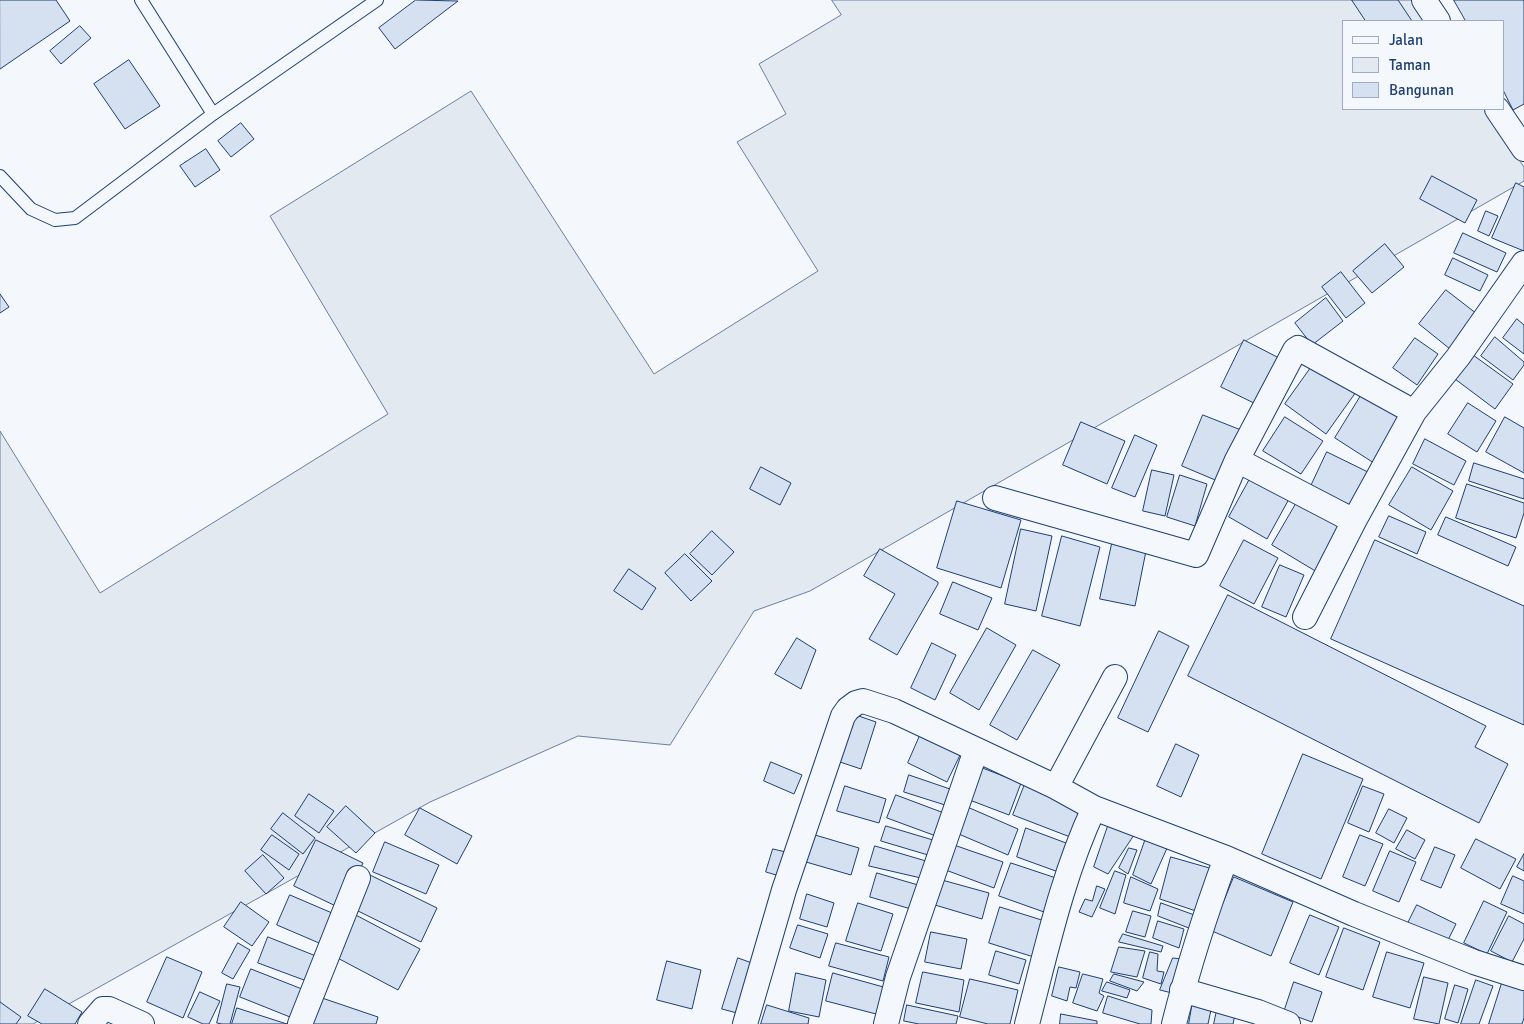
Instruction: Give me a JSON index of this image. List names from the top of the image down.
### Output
{
  "legend": ["Jalan", "Taman", "Bangunan"]
}
